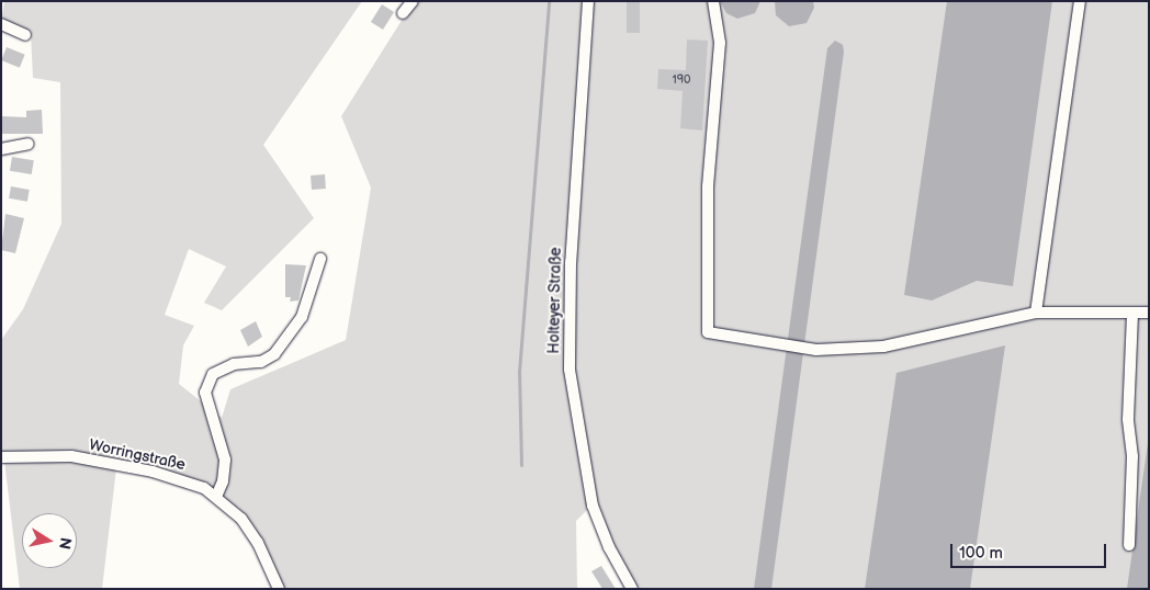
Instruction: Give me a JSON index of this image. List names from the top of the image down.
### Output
{
  "streets": {
    "street": ["Holteyer Straße", "Worringstraße"]
  },
  "house_numbers": ["190"],
  "scale_bar": "100 m",
  "north": "right"
}
